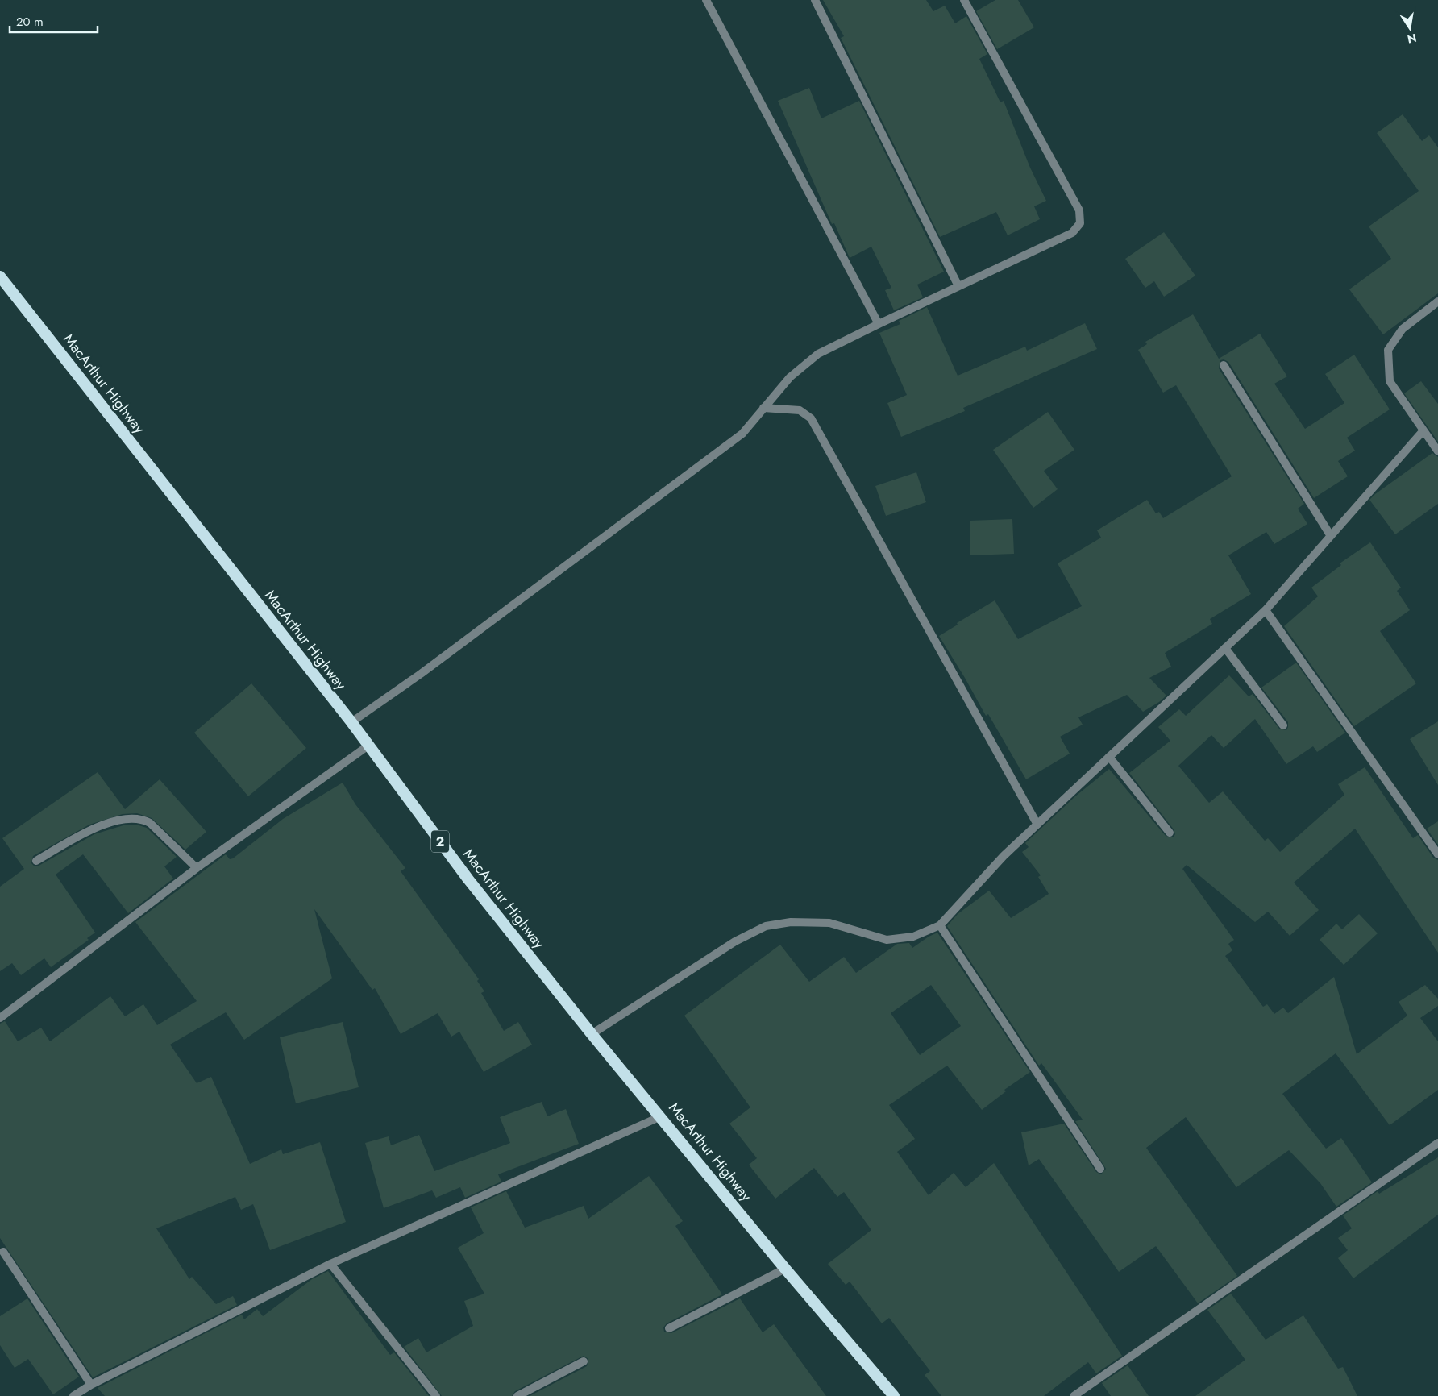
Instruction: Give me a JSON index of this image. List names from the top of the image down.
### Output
{
  "streets": {
    "highway": ["MacArthur Highway", "2"]
  },
  "scale_bar": "20 m",
  "north": "bottom"
}
